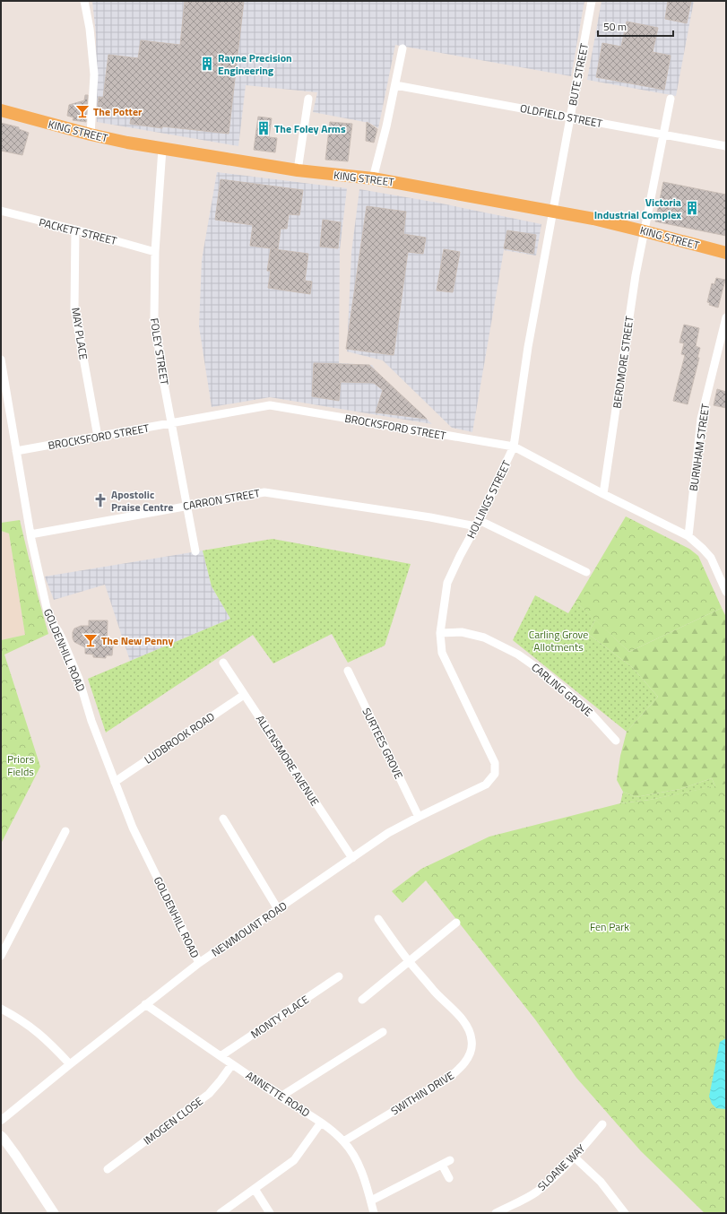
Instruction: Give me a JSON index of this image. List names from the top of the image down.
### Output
{
  "streets": {
    "main road": ["KING STREET"],
    "street": [
      "BUTE STREET",
      "OLDFIELD STREET",
      "PACKETT STREET",
      "MAY PLACE",
      "FOLEY STREET",
      "BERDMORE STREET",
      "BROCKSFORD STREET",
      "BURNHAM STREET",
      "CARRON STREET",
      "HOLLINGS STREET",
      "GOLDENHILL ROAD",
      "CARLING GROVE",
      "LUDBROOK ROAD",
      "SURTEES GROVE",
      "ALLENSMORE AVENUE",
      "NEWMOUNT ROAD",
      "MONTY PLACE",
      "SWITHIN DRIVE",
      "ANNETTE ROAD",
      "IMOGEN CLOSE",
      "SLOANE WAY"
    ]
  },
  "crossings": [
    ["BUTE STREET", "OLDFIELD STREET"],
    ["BUTE STREET", "KING STREET"],
    ["BUTE STREET", "HOLLINGS STREET"],
    ["OLDFIELD STREET", "BERDMORE STREET"],
    ["KING STREET", "FOLEY STREET"],
    ["KING STREET", "BERDMORE STREET"],
    ["KING STREET", "HOLLINGS STREET"],
    ["PACKETT STREET", "MAY PLACE"],
    ["PACKETT STREET", "FOLEY STREET"],
    ["MAY PLACE", "BROCKSFORD STREET"],
    ["FOLEY STREET", "BROCKSFORD STREET"],
    ["FOLEY STREET", "CARRON STREET"],
    ["BERDMORE STREET", "BROCKSFORD STREET"],
    ["BROCKSFORD STREET", "BURNHAM STREET"],
    ["BROCKSFORD STREET", "HOLLINGS STREET"],
    ["BROCKSFORD STREET", "GOLDENHILL ROAD"],
    ["CARRON STREET", "HOLLINGS STREET"],
    ["CARRON STREET", "GOLDENHILL ROAD"],
    ["HOLLINGS STREET", "CARLING GROVE"],
    ["HOLLINGS STREET", "NEWMOUNT ROAD"],
    ["GOLDENHILL ROAD", "LUDBROOK ROAD"],
    ["GOLDENHILL ROAD", "NEWMOUNT ROAD"],
    ["LUDBROOK ROAD", "ALLENSMORE AVENUE"],
    ["SURTEES GROVE", "NEWMOUNT ROAD"],
    ["ALLENSMORE AVENUE", "NEWMOUNT ROAD"],
    ["NEWMOUNT ROAD", "ANNETTE ROAD"],
    ["MONTY PLACE", "ANNETTE ROAD"],
    ["SWITHIN DRIVE", "ANNETTE ROAD"],
    ["ANNETTE ROAD", "IMOGEN CLOSE"]
  ],
  "parks": ["Carling Grove Allotments", "Priors Fields", "Fen Park"],
  "places": {
    "building": ["Rayne Precision Engineering", "The Foley Arms", "Victoria Industrial Complex"],
    "bar": ["The Potter", "The New Penny"],
    "church": ["Apostolic Praise Centre"]
  },
  "scale_bar": "50 m"
}
